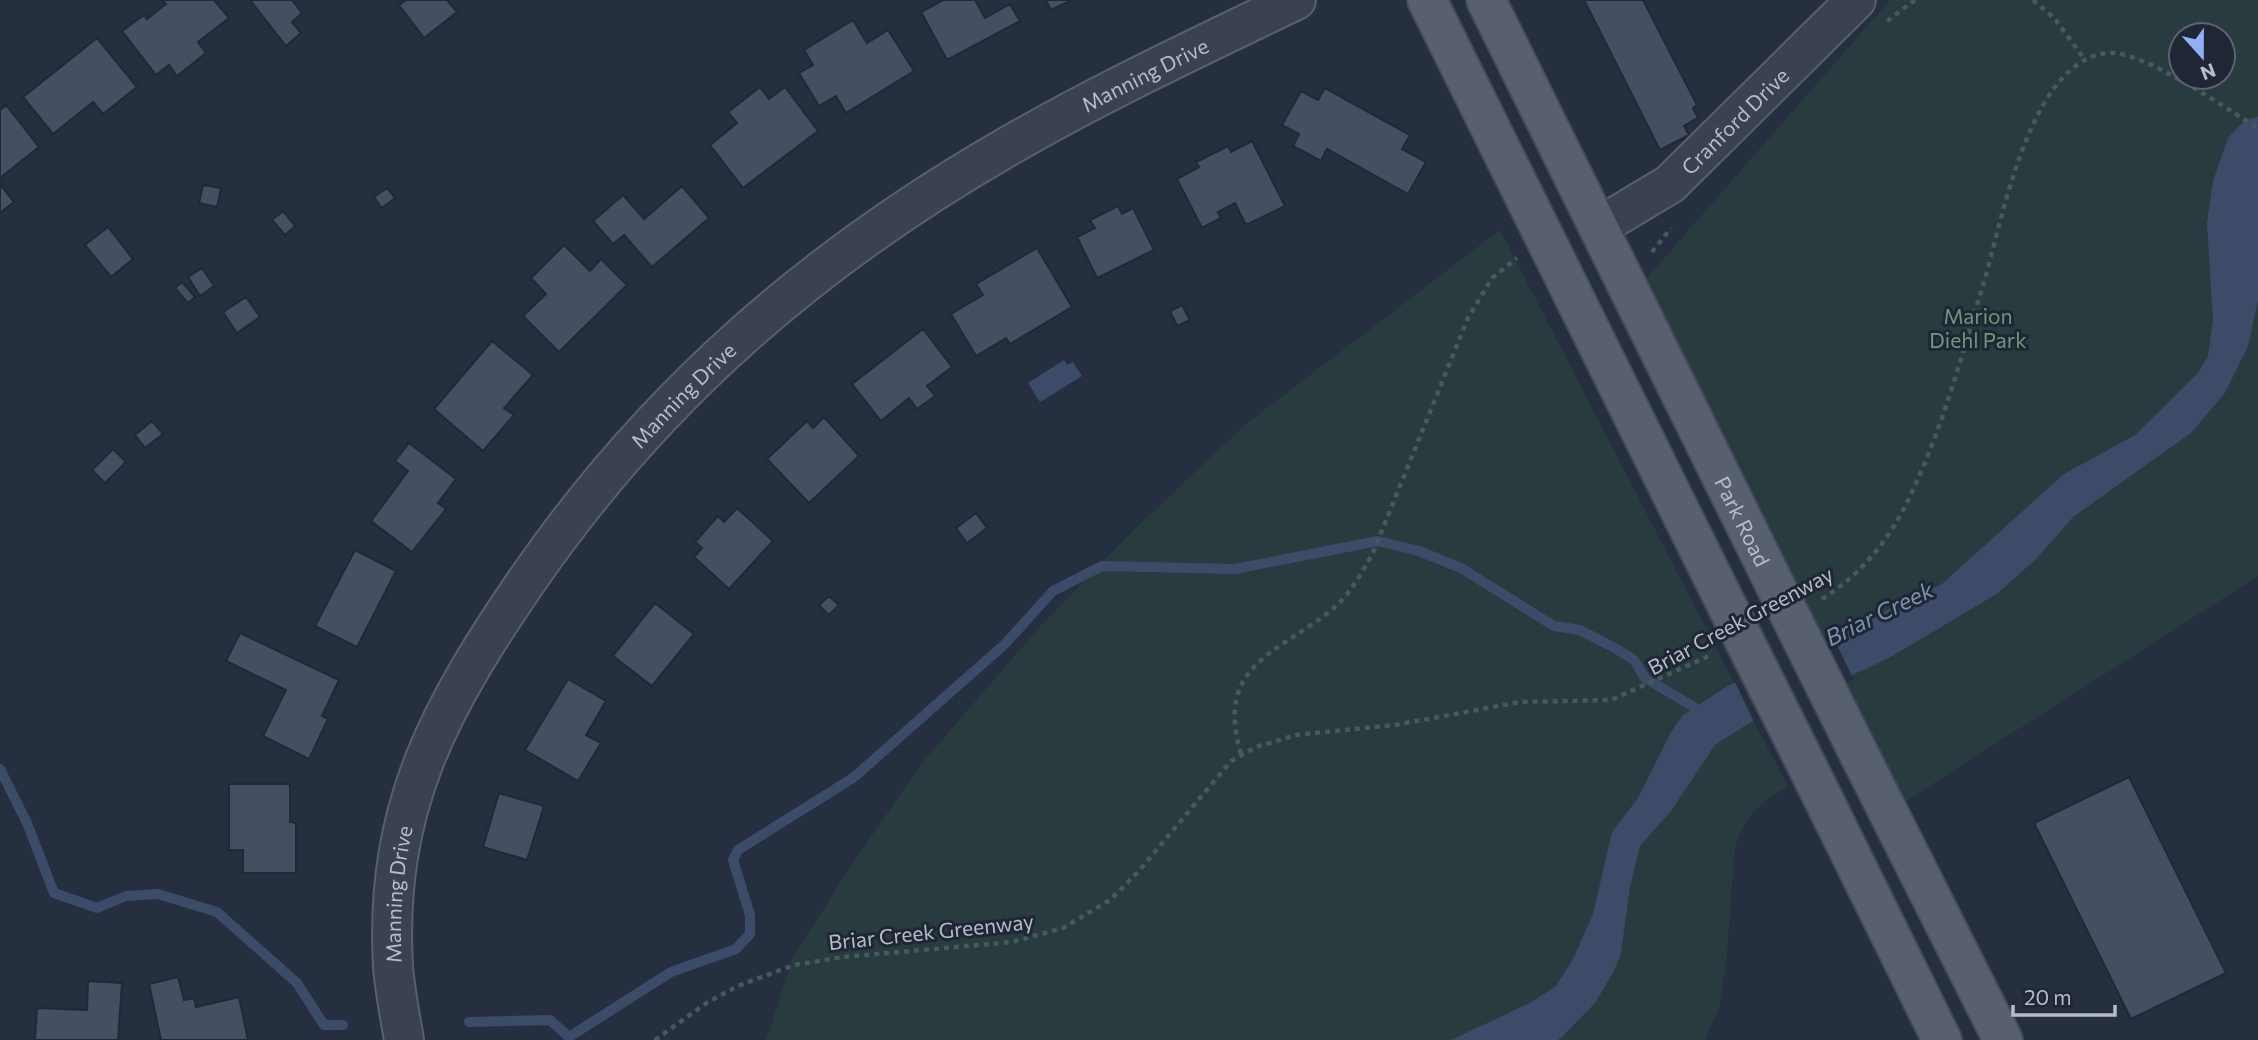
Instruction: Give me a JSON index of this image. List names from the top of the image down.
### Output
{
  "streets": {
    "main road": ["Park Road"],
    "street": ["Manning Drive", "Cranford Drive"],
    "path": ["Briar Creek Greenway"]
  },
  "crossings": [
    ["Cranford Drive", "Park Road"]
  ],
  "water": ["Briar Creek"],
  "parks": ["Marion Diehl Park"],
  "scale_bar": "20 m",
  "north": "bottom"
}
